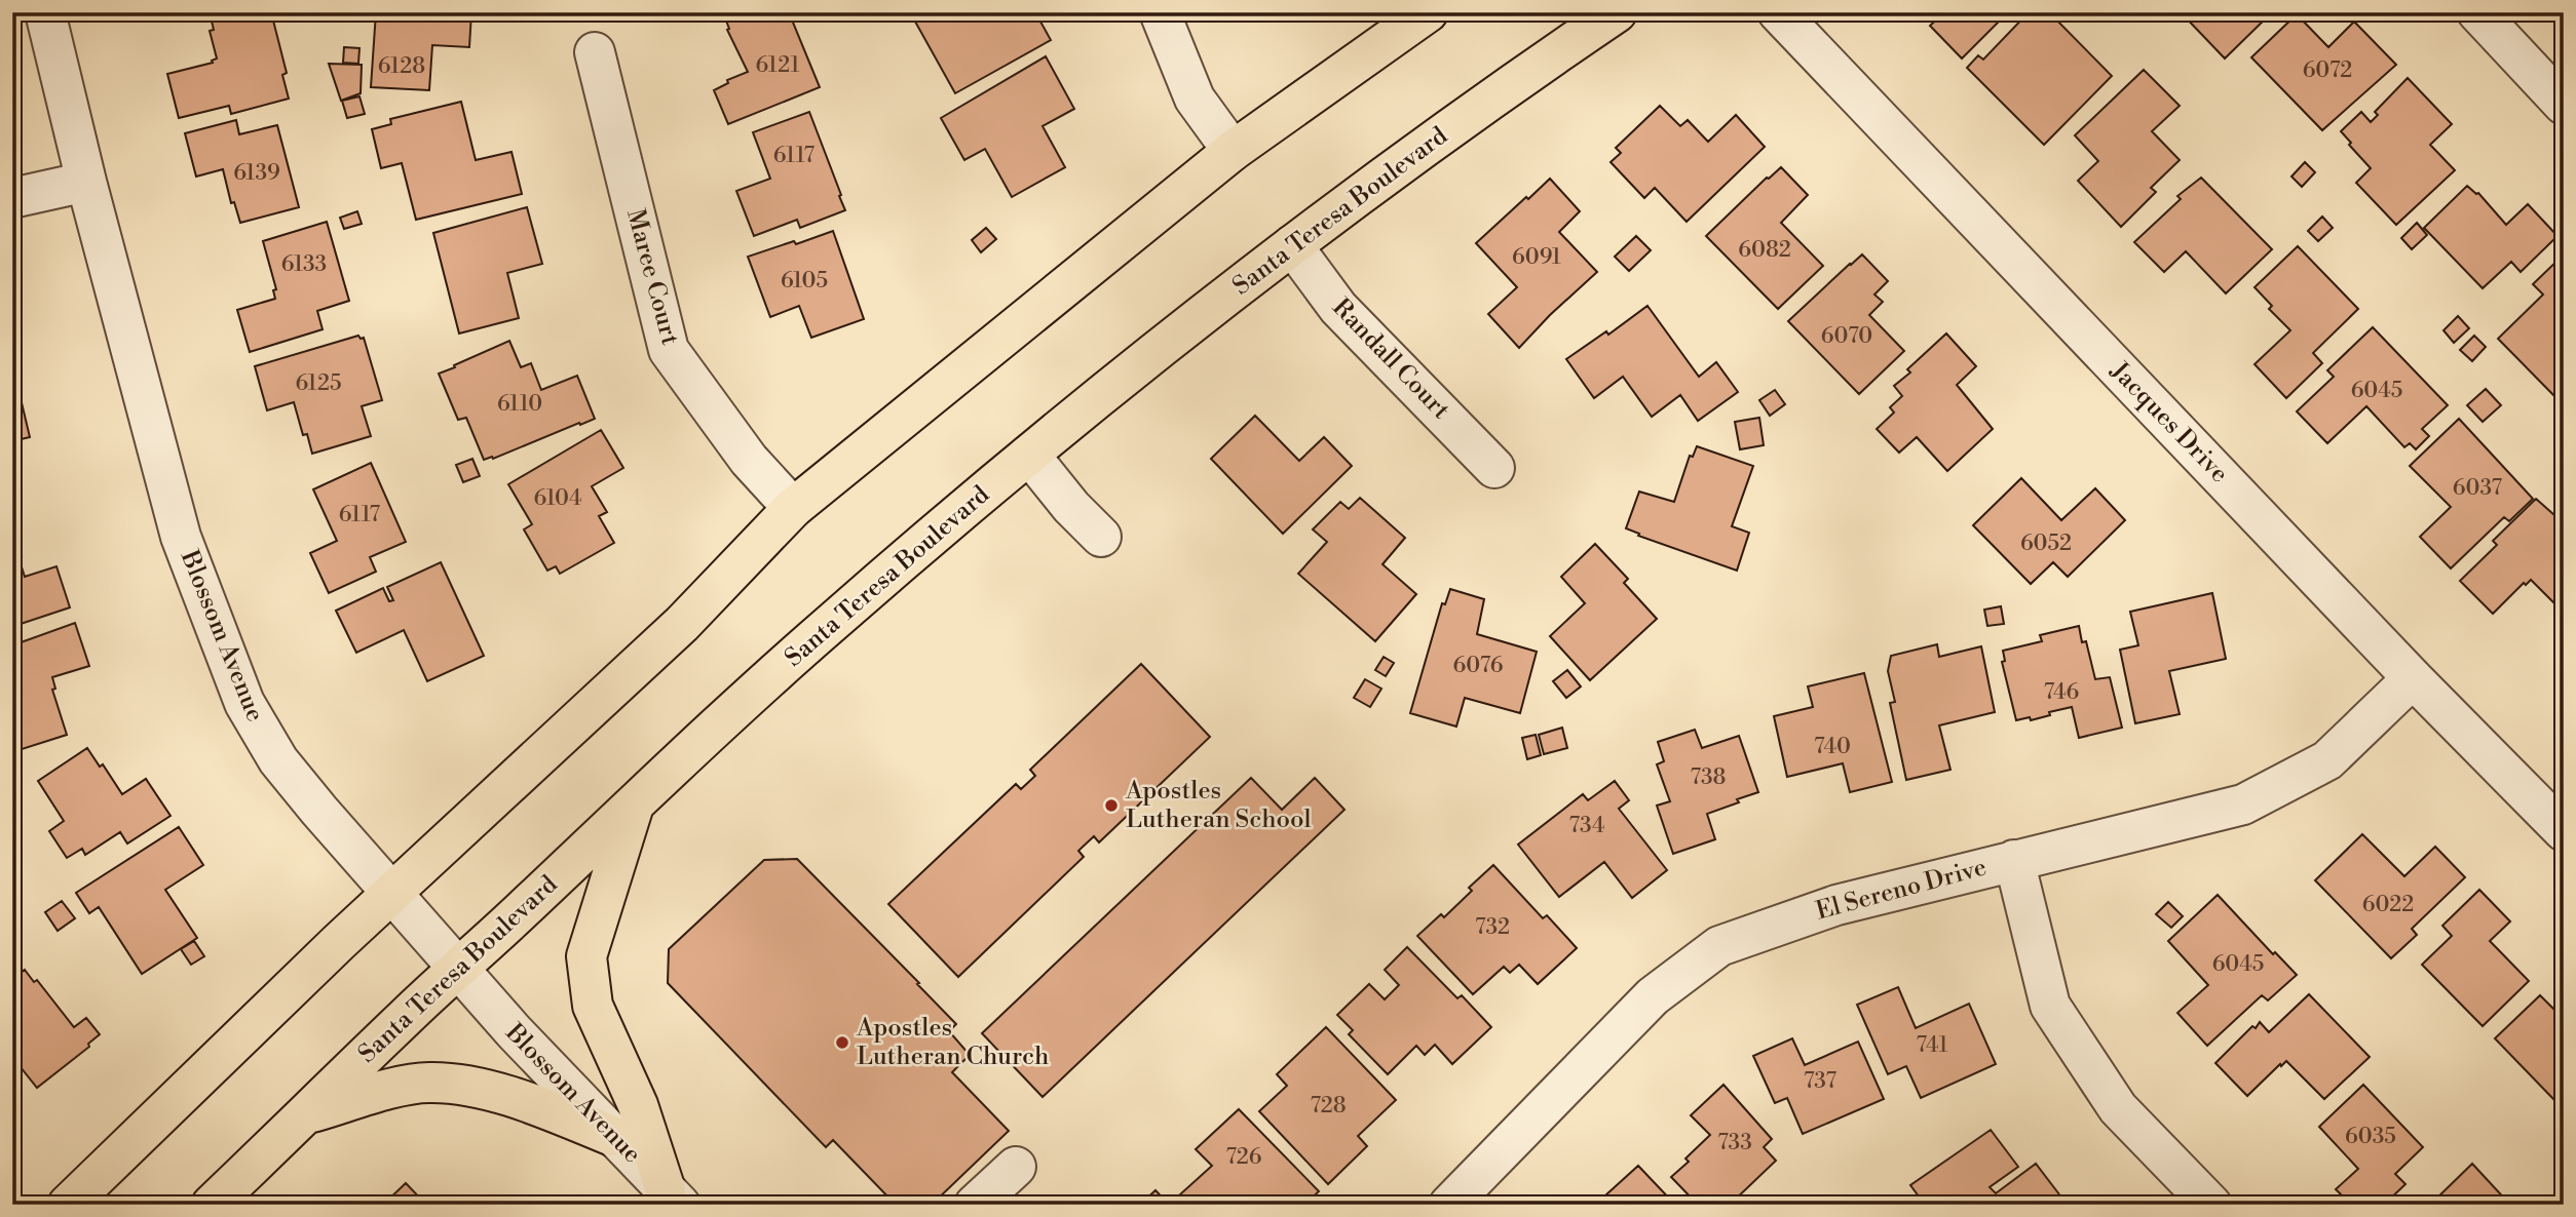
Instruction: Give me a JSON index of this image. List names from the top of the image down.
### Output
{
  "streets": {
    "main road": ["Santa Teresa Boulevard"],
    "street": [
      "Maree Court",
      "Randall Court",
      "Jacques Drive",
      "Blossom Avenue",
      "El Sereno Drive"
    ]
  },
  "crossings": [
    ["Santa Teresa Boulevard", "Randall Court"],
    ["Santa Teresa Boulevard", "Blossom Avenue"],
    ["Jacques Drive", "El Sereno Drive"]
  ],
  "places": ["Apostles Lutheran School", "Apostles Lutheran Church"],
  "house_numbers": [
    "6121",
    "6128",
    "6072",
    "6117",
    "6139",
    "6082",
    "6091",
    "6133",
    "6105",
    "6070",
    "6125",
    "6045",
    "6110",
    "6037",
    "6104",
    "6117",
    "6052",
    "6076",
    "746",
    "740",
    "738",
    "734",
    "6022",
    "732",
    "6045",
    "741",
    "737",
    "728",
    "6035",
    "733",
    "726"
  ]
}
